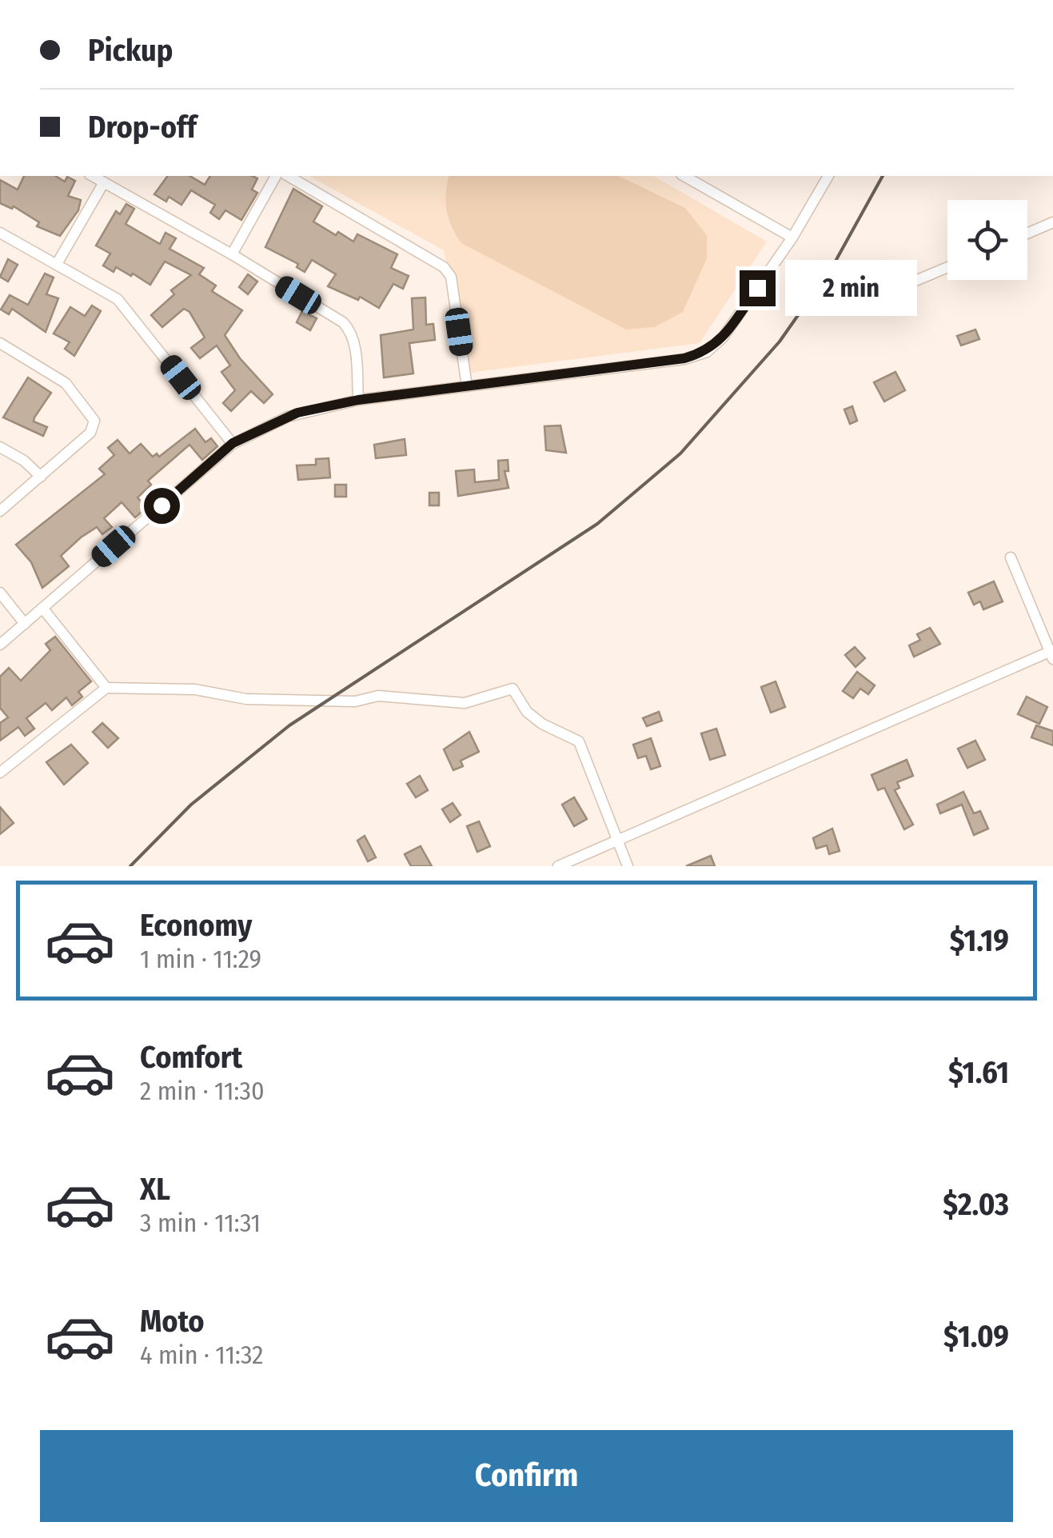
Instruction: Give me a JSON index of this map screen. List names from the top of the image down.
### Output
{
  "page": {
    "banner": ["Pickup", "Drop-off"],
    "bubble": "2 min",
    "list": [
      {
        "name": "Economy",
        "note": "1 min · 11:29",
        "value": "$1.19"
      },
      {
        "name": "Comfort",
        "note": "2 min · 11:30",
        "value": "$1.61"
      },
      {
        "name": "XL",
        "note": "3 min · 11:31",
        "value": "$2.03"
      },
      {
        "name": "Moto",
        "note": "4 min · 11:32",
        "value": "$1.09"
      }
    ],
    "buttons": "Confirm"
  }
}
